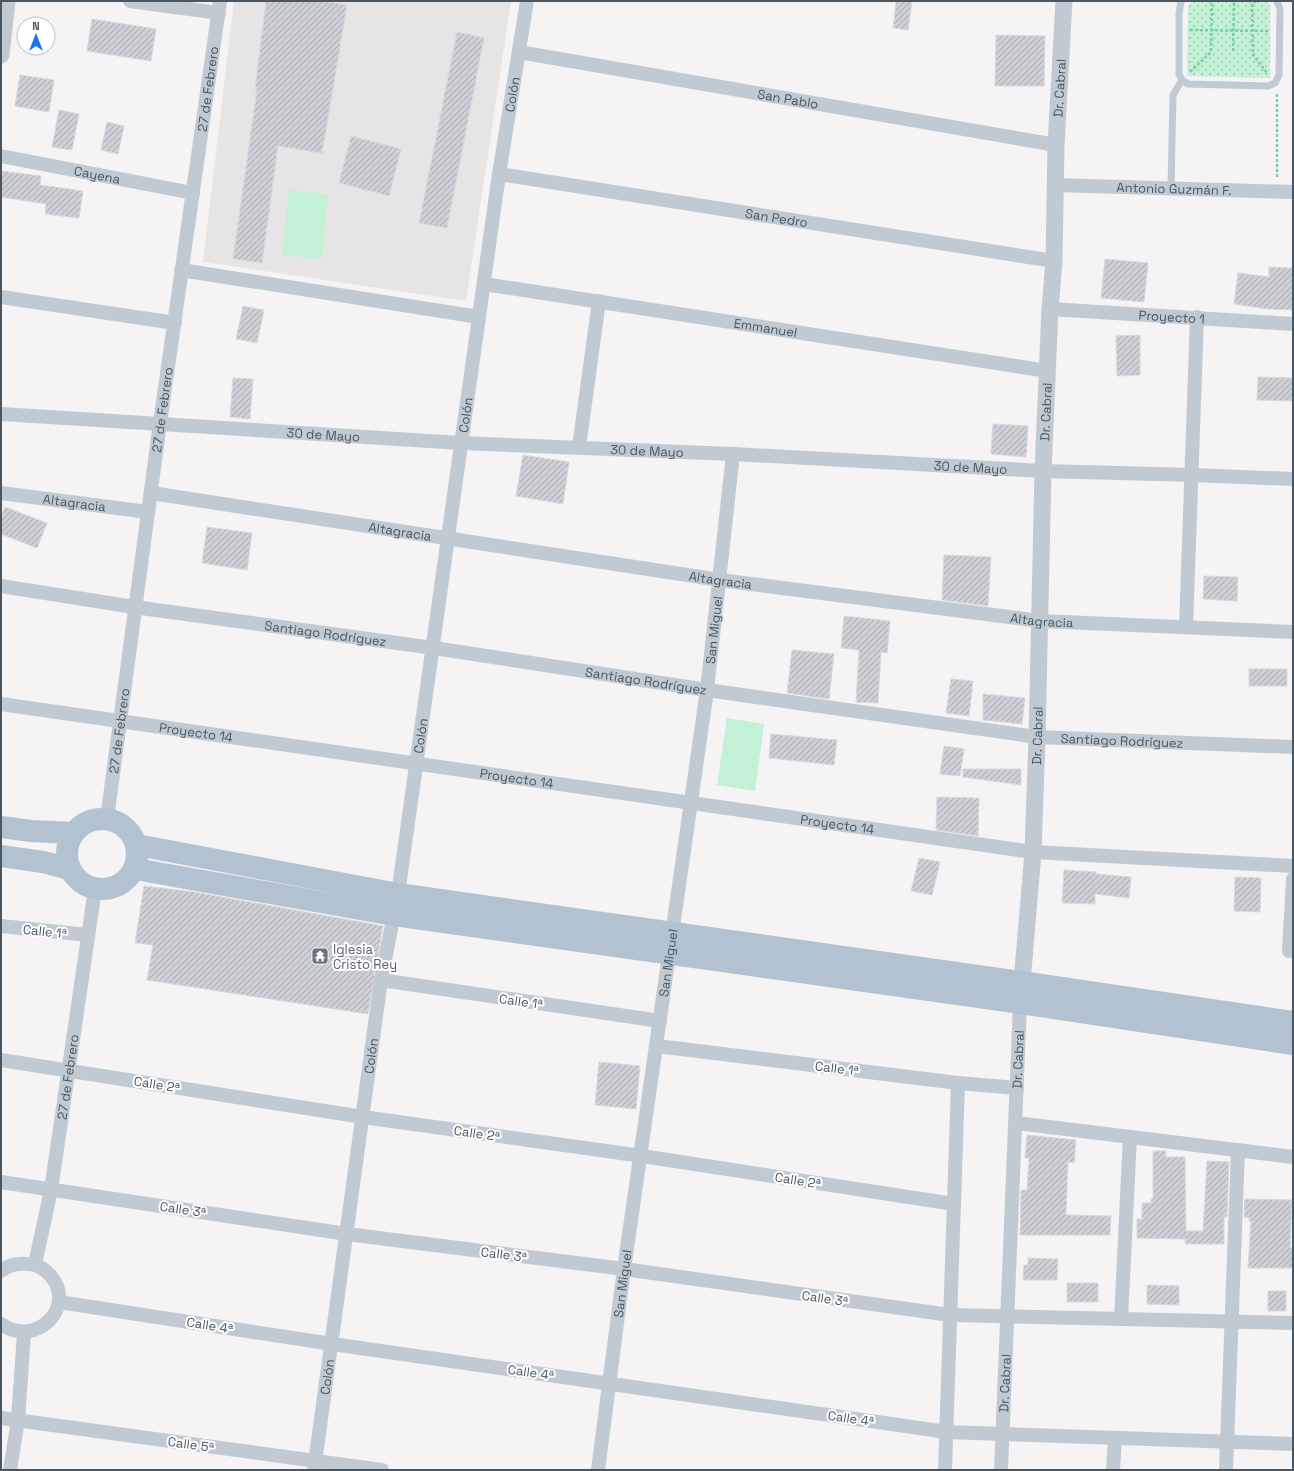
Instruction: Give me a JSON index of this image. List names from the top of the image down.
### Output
{
  "streets": {
    "street": [
      "Dr. Cabral",
      "27 de Febrero",
      "Colón",
      "San Pablo",
      "Cayena",
      "Antonio Guzmán F.",
      "San Pedro",
      "Proyecto 1",
      "Emmanuel",
      "30 de Mayo",
      "Altagracia",
      "San Miguel",
      "Santiago Rodríguez",
      "Proyecto 14",
      "Calle 1ª",
      "Calle 2ª",
      "Calle 3ª",
      "Calle 4ª",
      "Calle 5ª"
    ]
  },
  "crossings": [
    ["Dr. Cabral", "San Pablo"],
    ["Dr. Cabral", "Antonio Guzmán F."],
    ["Dr. Cabral", "San Pedro"],
    ["Dr. Cabral", "Proyecto 1"],
    ["Dr. Cabral", "Emmanuel"],
    ["Dr. Cabral", "30 de Mayo"],
    ["Dr. Cabral", "Altagracia"],
    ["Dr. Cabral", "Santiago Rodríguez"],
    ["Dr. Cabral", "Proyecto 14"],
    ["Dr. Cabral", "Calle 1ª"],
    ["Dr. Cabral", "Calle 3ª"],
    ["Dr. Cabral", "Calle 4ª"],
    ["27 de Febrero", "Cayena"],
    ["27 de Febrero", "30 de Mayo"],
    ["27 de Febrero", "Altagracia"],
    ["27 de Febrero", "Santiago Rodríguez"],
    ["27 de Febrero", "Proyecto 14"],
    ["27 de Febrero", "Calle 1ª"],
    ["27 de Febrero", "Calle 2ª"],
    ["27 de Febrero", "Calle 3ª"],
    ["Colón", "San Pablo"],
    ["Colón", "San Pedro"],
    ["Colón", "Emmanuel"],
    ["Colón", "30 de Mayo"],
    ["Colón", "Altagracia"],
    ["Colón", "Santiago Rodríguez"],
    ["Colón", "Proyecto 14"],
    ["Colón", "Calle 1ª"],
    ["Colón", "Calle 2ª"],
    ["Colón", "Calle 3ª"],
    ["Colón", "Calle 4ª"],
    ["Colón", "Calle 5ª"],
    ["30 de Mayo", "San Miguel"],
    ["Altagracia", "San Miguel"],
    ["San Miguel", "Santiago Rodríguez"],
    ["San Miguel", "Proyecto 14"],
    ["San Miguel", "Calle 1ª"],
    ["San Miguel", "Calle 2ª"],
    ["San Miguel", "Calle 3ª"],
    ["San Miguel", "Calle 4ª"]
  ],
  "places": {
    "temple": ["Iglesia Cristo Rey"]
  },
  "north": "top"
}
